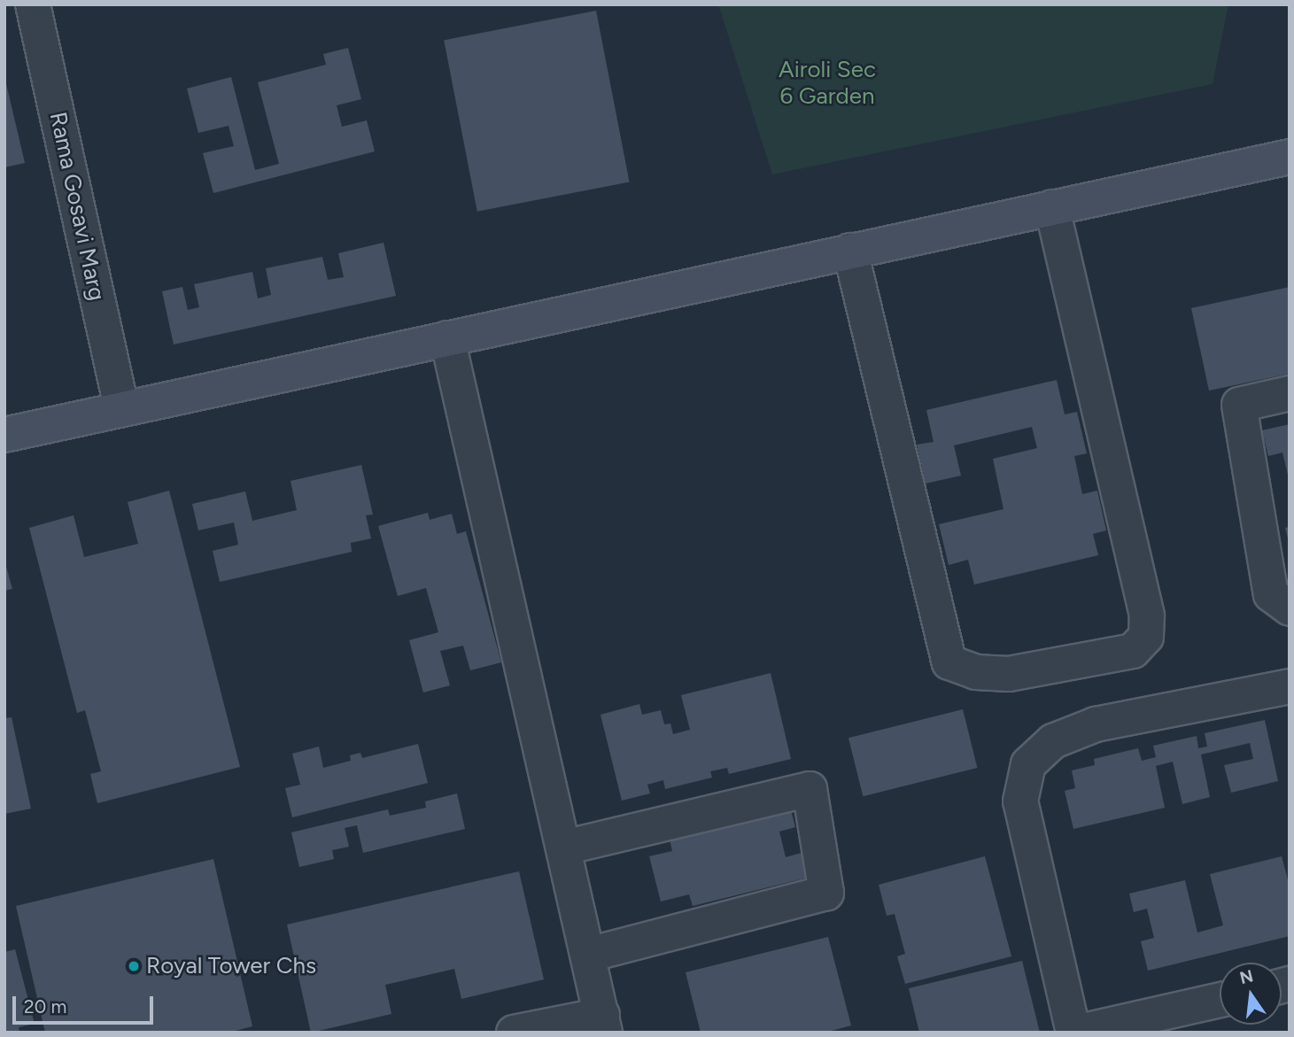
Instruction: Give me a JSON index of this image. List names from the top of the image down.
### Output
{
  "streets": {
    "street": ["Rama Gosavi Marg"]
  },
  "parks": ["Airoli Sec 6 Garden"],
  "places": ["Royal Tower Chs"],
  "scale_bar": "20 m",
  "north": "top"
}
